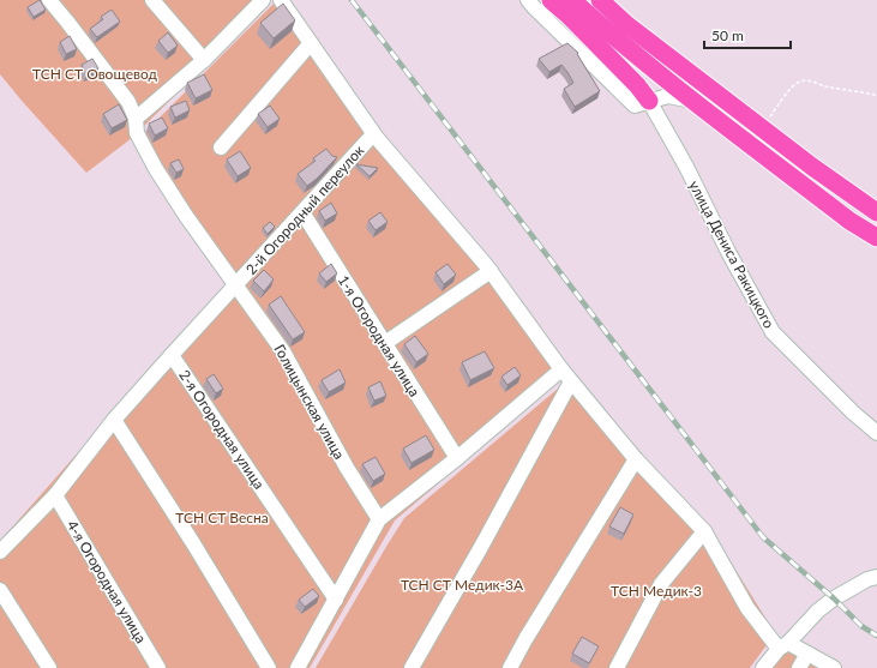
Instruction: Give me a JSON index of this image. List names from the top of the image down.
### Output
{
  "streets": {
    "street": [
      "2-й Огородный переулок",
      "улица Дениса Ракицкого",
      "1-я Огородная улица",
      "Голицынская улица",
      "2-я Огородная улица",
      "4-я Огородная улица"
    ]
  },
  "crossings": [
    ["2-й Огородный переулок", "1-я Огородная улица"],
    ["2-й Огородный переулок", "Голицынская улица"],
    ["2-й Огородный переулок", "2-я Огородная улица"],
    ["2-й Огородный переулок", "4-я Огородная улица"]
  ],
  "parks": [
    "ТСН СТ Овощевод",
    "ТСН СТ Весна",
    "ТСН СТ Медик-3А",
    "ТСН Медик-3"
  ],
  "scale_bar": "50 m"
}
